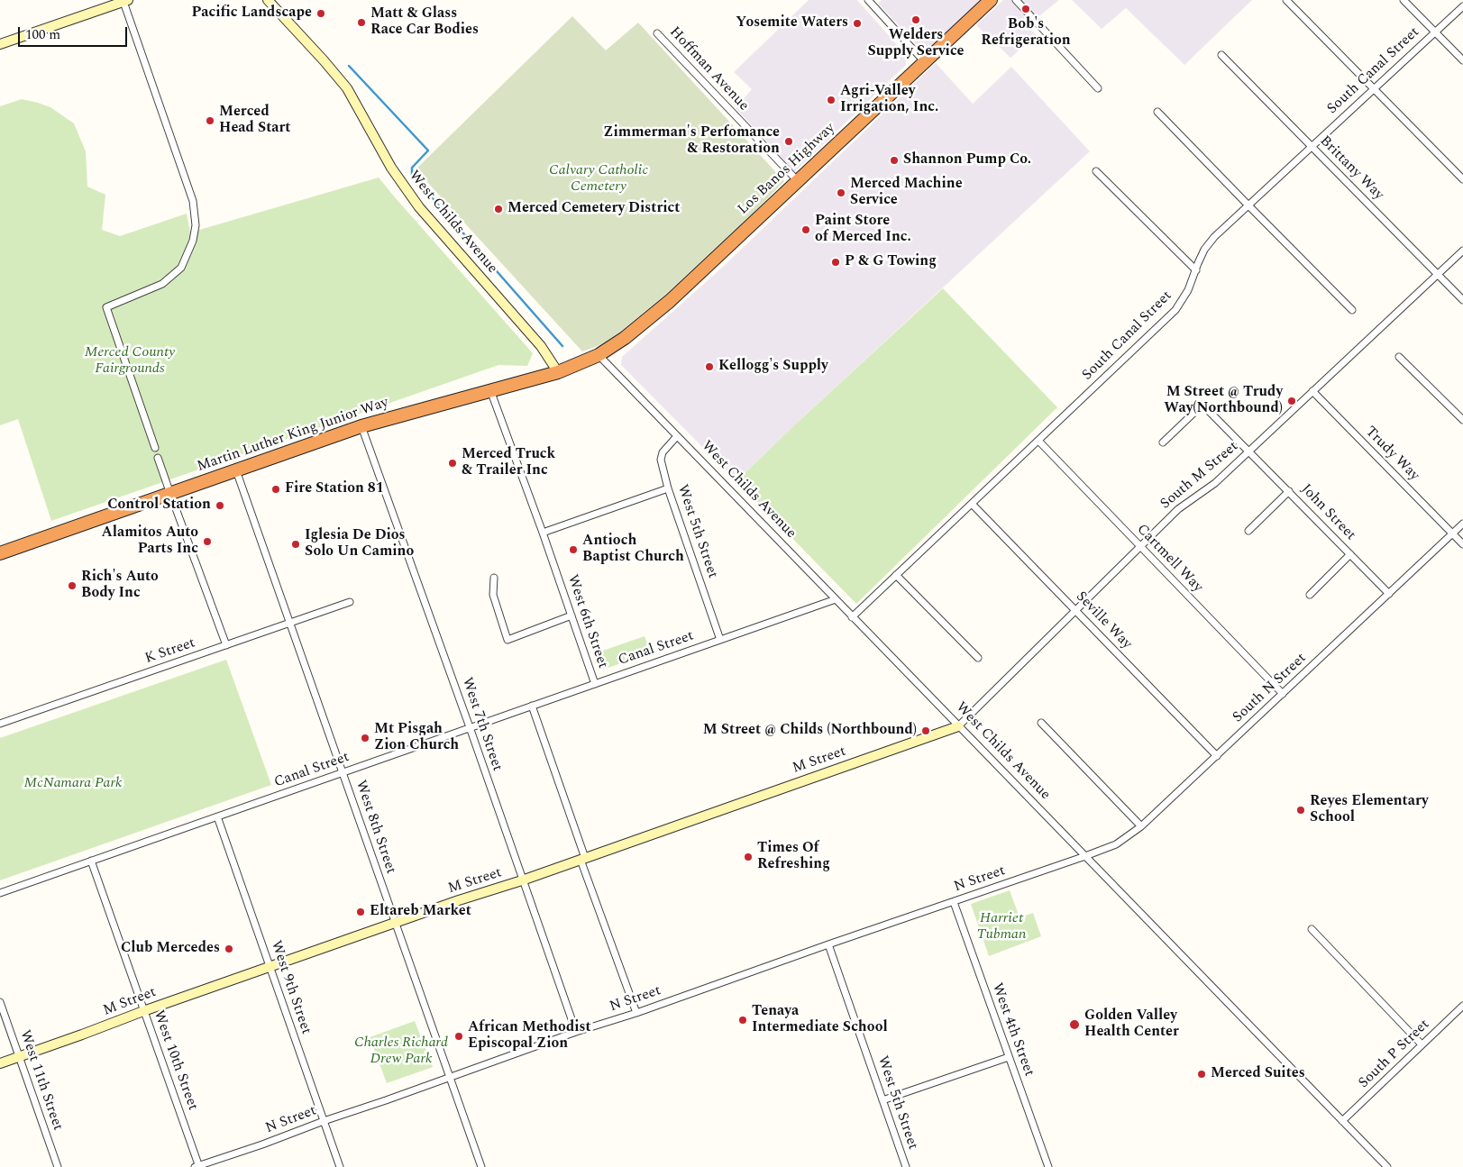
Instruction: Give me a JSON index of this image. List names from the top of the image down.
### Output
{
  "streets": {
    "highway": ["Los Banos Highway", "Martin Luther King Junior Way"],
    "street": [
      "Hoffman Avenue",
      "South Canal Street",
      "Brittany Way",
      "West Childs Avenue",
      "Trudy Way",
      "South M Street",
      "John Street",
      "West 5th Street",
      "Cartmell Way",
      "Seville Way",
      "West 6th Street",
      "Canal Street",
      "K Street",
      "South N Street",
      "West 7th Street",
      "M Street",
      "West 8th Street",
      "N Street",
      "West 9th Street",
      "West 4th Street",
      "South P Street",
      "West 10th Street",
      "West 11th Street"
    ]
  },
  "crossings": [
    ["Hoffman Avenue", "Los Banos Highway"],
    ["South Canal Street", "Brittany Way"],
    ["South Canal Street", "West Childs Avenue"],
    ["South Canal Street", "Cartmell Way"],
    ["South Canal Street", "Seville Way"],
    ["Brittany Way", "South M Street"],
    ["Los Banos Highway", "West Childs Avenue"],
    ["Los Banos Highway", "Martin Luther King Junior Way"],
    ["West Childs Avenue", "Martin Luther King Junior Way"],
    ["West Childs Avenue", "South M Street"],
    ["West Childs Avenue", "West 5th Street"],
    ["West Childs Avenue", "Canal Street"],
    ["West Childs Avenue", "South N Street"],
    ["West Childs Avenue", "M Street"],
    ["West Childs Avenue", "N Street"],
    ["West Childs Avenue", "South P Street"],
    ["Martin Luther King Junior Way", "West 6th Street"],
    ["Martin Luther King Junior Way", "West 7th Street"],
    ["Martin Luther King Junior Way", "West 8th Street"],
    ["Trudy Way", "South M Street"],
    ["Trudy Way", "South N Street"],
    ["South M Street", "John Street"],
    ["South M Street", "Cartmell Way"],
    ["South M Street", "Seville Way"],
    ["South M Street", "M Street"],
    ["John Street", "South N Street"],
    ["West 5th Street", "Canal Street"],
    ["West 5th Street", "N Street"],
    ["Cartmell Way", "South N Street"],
    ["Seville Way", "South N Street"],
    ["West 6th Street", "Canal Street"],
    ["Canal Street", "West 7th Street"],
    ["Canal Street", "West 8th Street"],
    ["Canal Street", "West 9th Street"],
    ["Canal Street", "West 10th Street"],
    ["K Street", "West 8th Street"],
    ["South N Street", "N Street"],
    ["West 7th Street", "M Street"],
    ["West 7th Street", "N Street"],
    ["M Street", "West 8th Street"],
    ["M Street", "West 9th Street"],
    ["M Street", "West 10th Street"],
    ["M Street", "West 11th Street"],
    ["West 8th Street", "N Street"],
    ["N Street", "West 9th Street"],
    ["N Street", "West 4th Street"],
    ["N Street", "West 10th Street"]
  ],
  "parks": [
    "Calvary Catholic Cemetery",
    "Merced County Fairgrounds",
    "McNamara Park",
    "Harriet Tubman",
    "Charles Richard Drew Park"
  ],
  "places": [
    "Bob's Refrigeration",
    "Pacific Landscape",
    "Welders Supply Service",
    "Matt & Glass Race Car Bodies",
    "Yosemite Waters",
    "Agri-Valley Irrigation, Inc.",
    "Merced Head Start",
    "Zimmerman's Perfomance & Restoration",
    "Shannon Pump Co.",
    "Merced Machine Service",
    "Merced Cemetery District",
    "Paint Store of Merced Inc.",
    "P & G Towing",
    "Kellogg's Supply",
    "M Street @ Trudy Way(Northbound)",
    "Merced Truck & Trailer Inc",
    "Fire Station 81",
    "Control Station",
    "Alamitos Auto Parts Inc",
    "Iglesia De Dios Solo Un Camino",
    "Antioch Baptist Church",
    "Rich's Auto Body Inc",
    "M Street @ Childs (Northbound)",
    "Mt Pisgah Zion Church",
    "Reyes Elementary School",
    "Times Of Refreshing",
    "Eltareb Market",
    "Club Mercedes",
    "Tenaya Intermediate School",
    "Golden Valley Health Center",
    "African Methodist Episcopal Zion",
    "Merced Suites"
  ],
  "scale_bar": "100 m"
}
